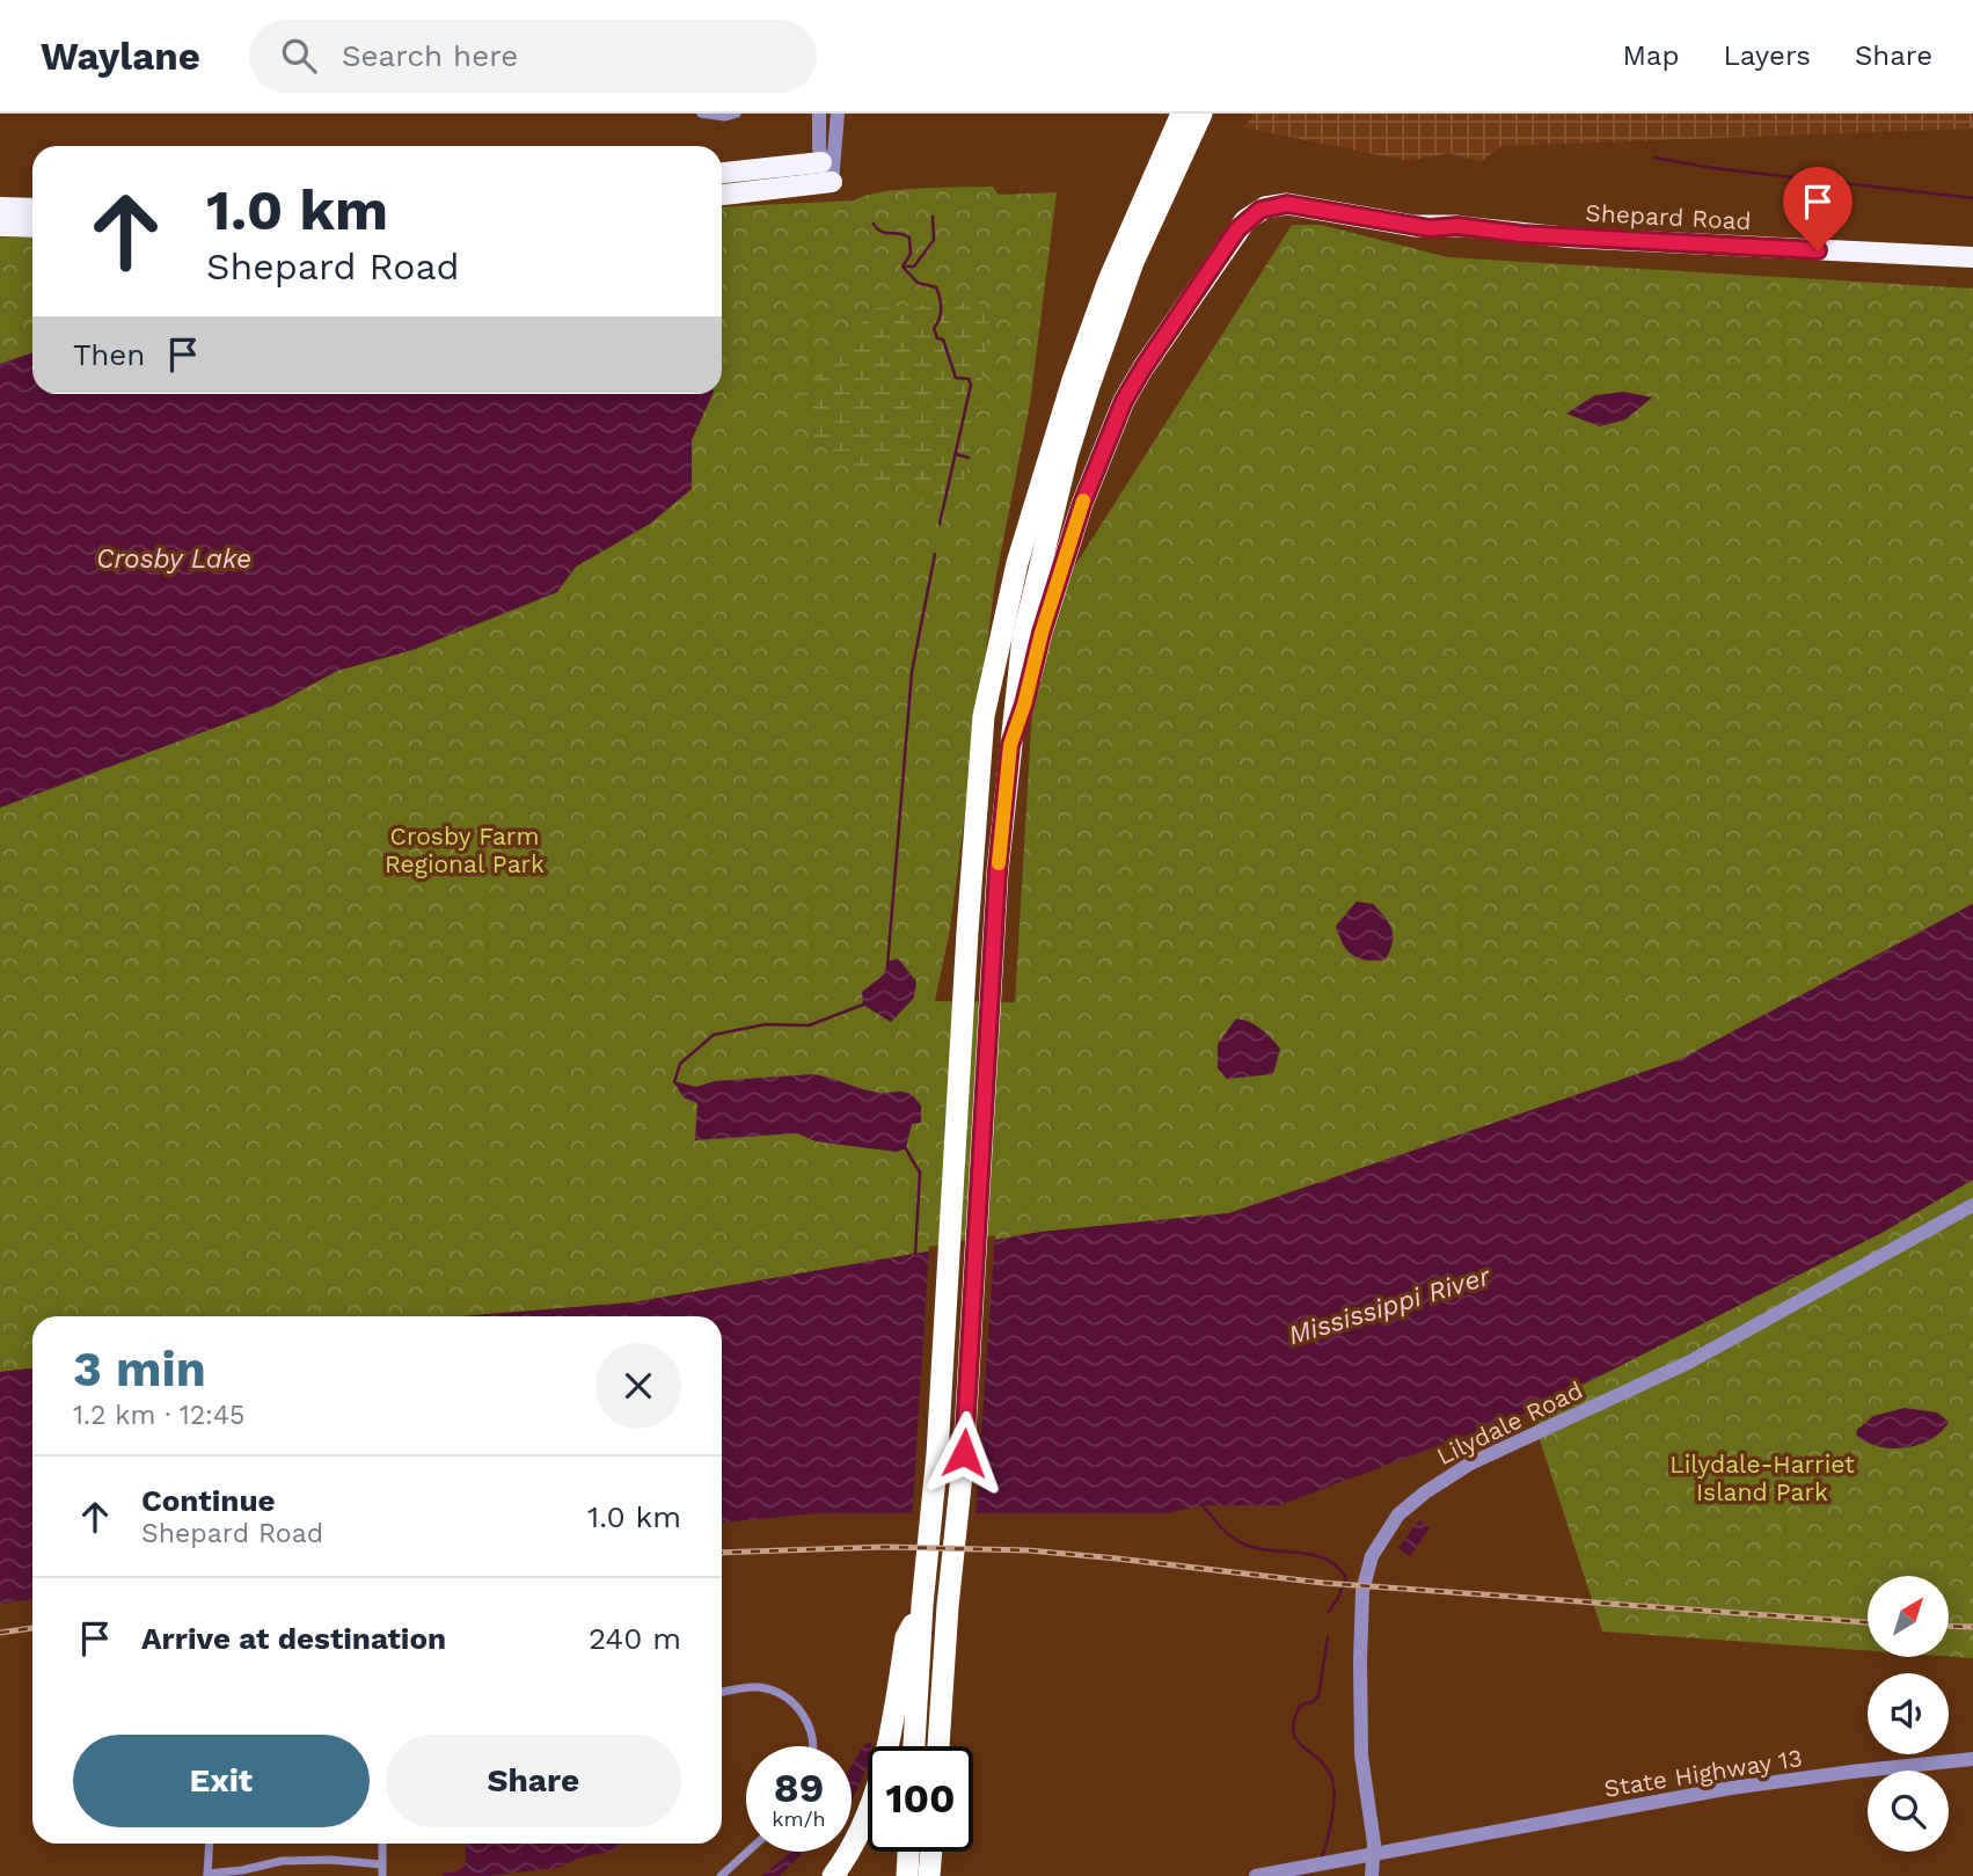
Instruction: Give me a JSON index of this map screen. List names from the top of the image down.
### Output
{
  "streets": {
    "highway": ["Shepard Road"],
    "street": ["Lilydale Road", "State Highway 13"]
  },
  "water": ["Crosby Lake", "Mississippi River"],
  "parks": ["Crosby Farm Regional Park", "Lilydale-Harriet Island Park"],
  "north": "top right",
  "page": {
    "header": "Waylane",
    "search": "Search here",
    "nav": ["Map", "Layers", "Share"],
    "turn": ["1.0 km", "Shepard Road"],
    "then": "Then",
    "heading": ["3 min", "1.2 km · 12:45"],
    "list": [
      {
        "name": "Continue",
        "note": "Shepard Road",
        "value": "1.0 km"
      },
      {
        "name": "Arrive at destination",
        "value": "240 m"
      }
    ],
    "buttons": ["Exit", "Share"],
    "speed": "89 km/h",
    "limit": "100"
  }
}
